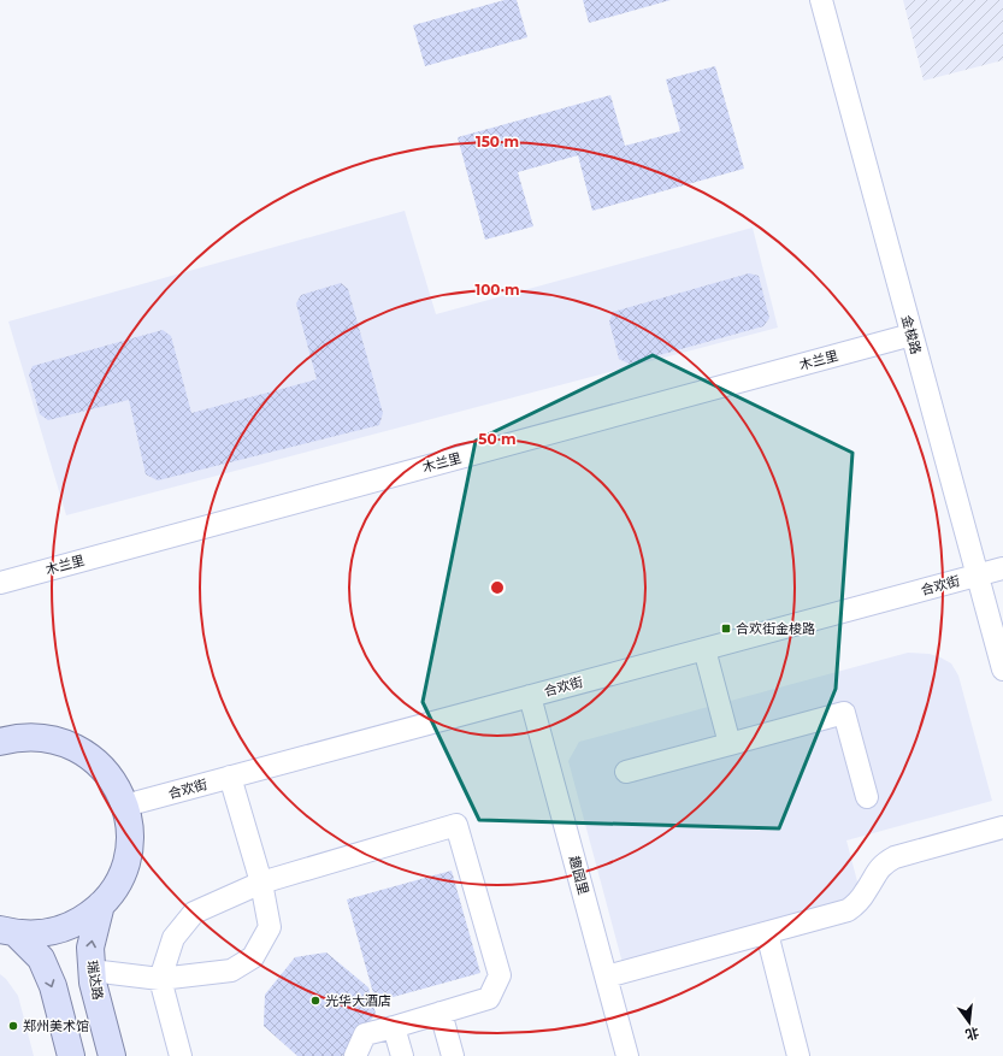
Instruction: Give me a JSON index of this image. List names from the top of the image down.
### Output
{
  "streets": {
    "main road": ["瑞达路"],
    "street": [
      "金梭路",
      "木兰里",
      "合欢街",
      "趣园里"
    ]
  },
  "crossings": [
    ["金梭路", "木兰里"],
    ["金梭路", "合欢街"],
    ["合欢街", "趣园里"]
  ],
  "one_way": ["瑞达路"],
  "places": {
    "transit": ["合欢街金梭路"],
    "other": ["光华大酒店", "郑州美术馆"]
  },
  "north": "bottom",
  "rings": ["150 m", "100 m", "50 m"]
}
